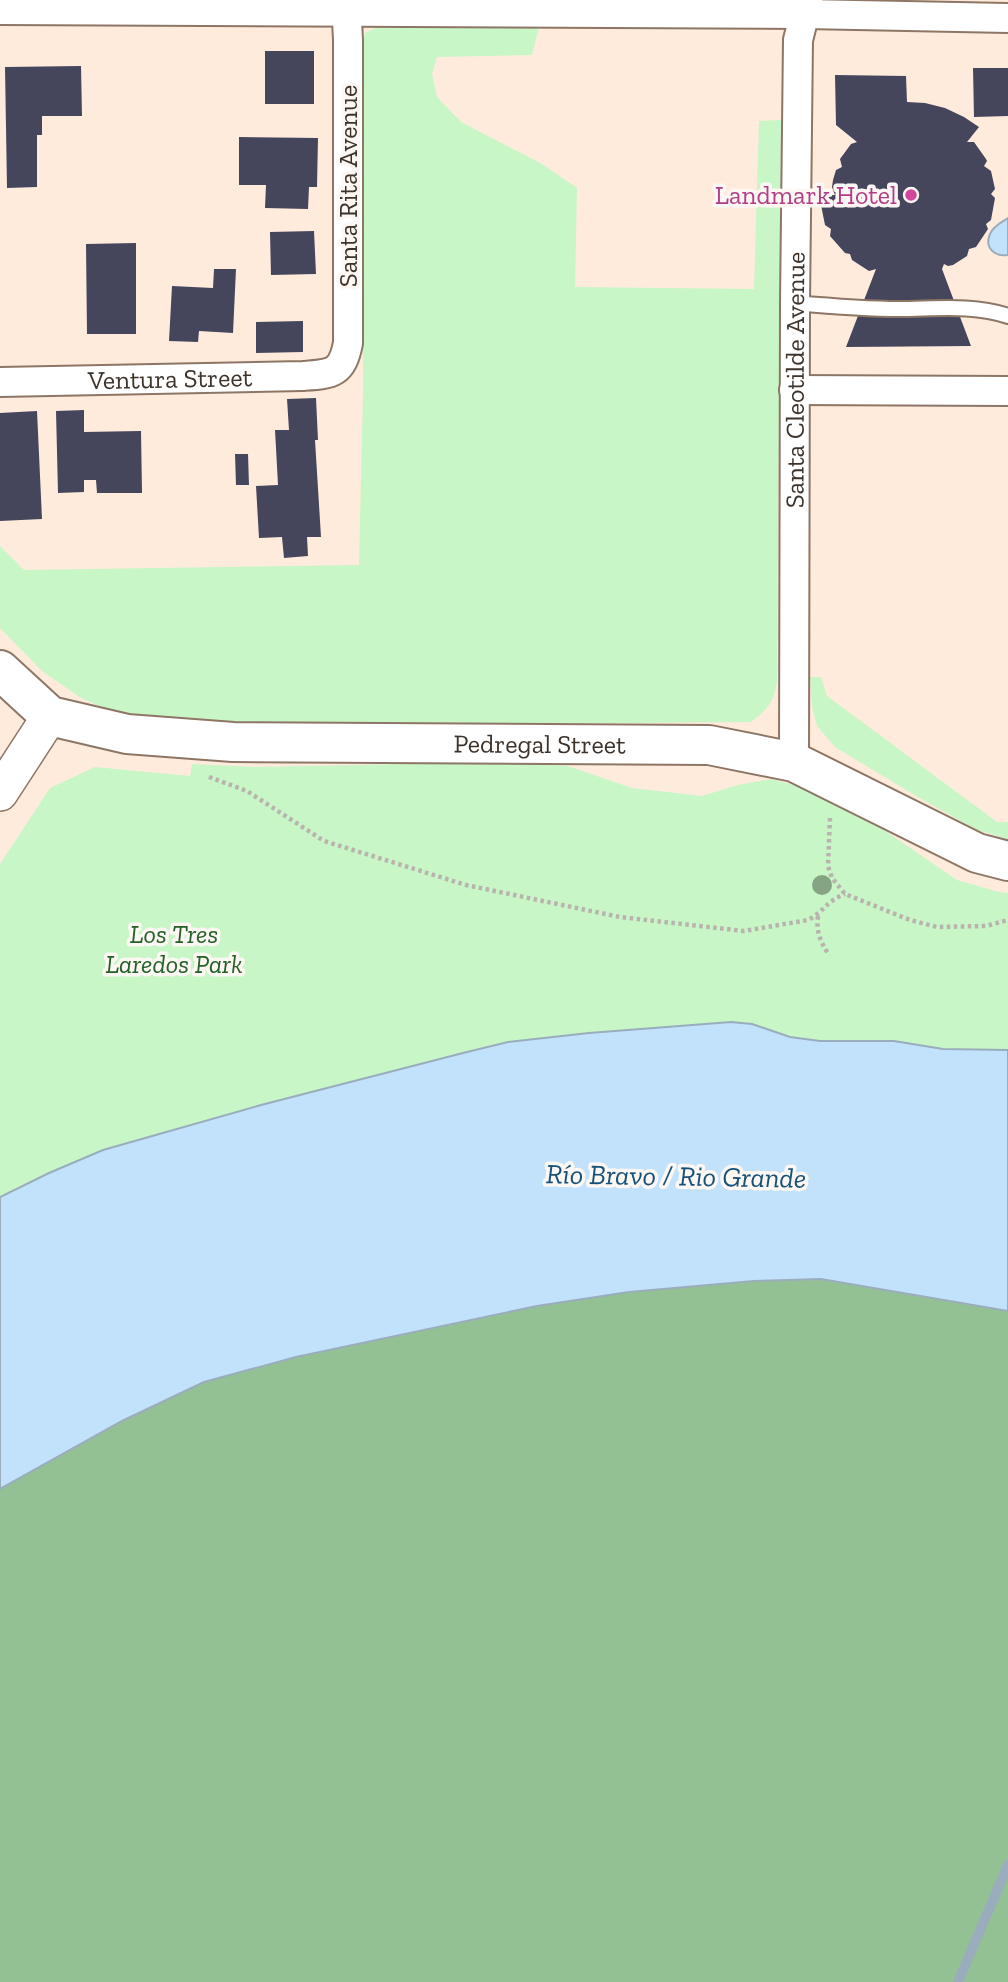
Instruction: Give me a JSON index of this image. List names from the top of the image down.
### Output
{
  "streets": {
    "main road": ["Pedregal Street"],
    "street": ["Santa Rita Avenue", "Ventura Street", "Santa Cleotilde Avenue"]
  },
  "crossings": [
    ["Santa Rita Avenue", "Ventura Street"],
    ["Santa Cleotilde Avenue", "Pedregal Street"]
  ],
  "water": ["Río Bravo / Rio Grande"],
  "parks": ["Los Tres Laredos Park"],
  "places": ["Landmark Hotel"]
}
